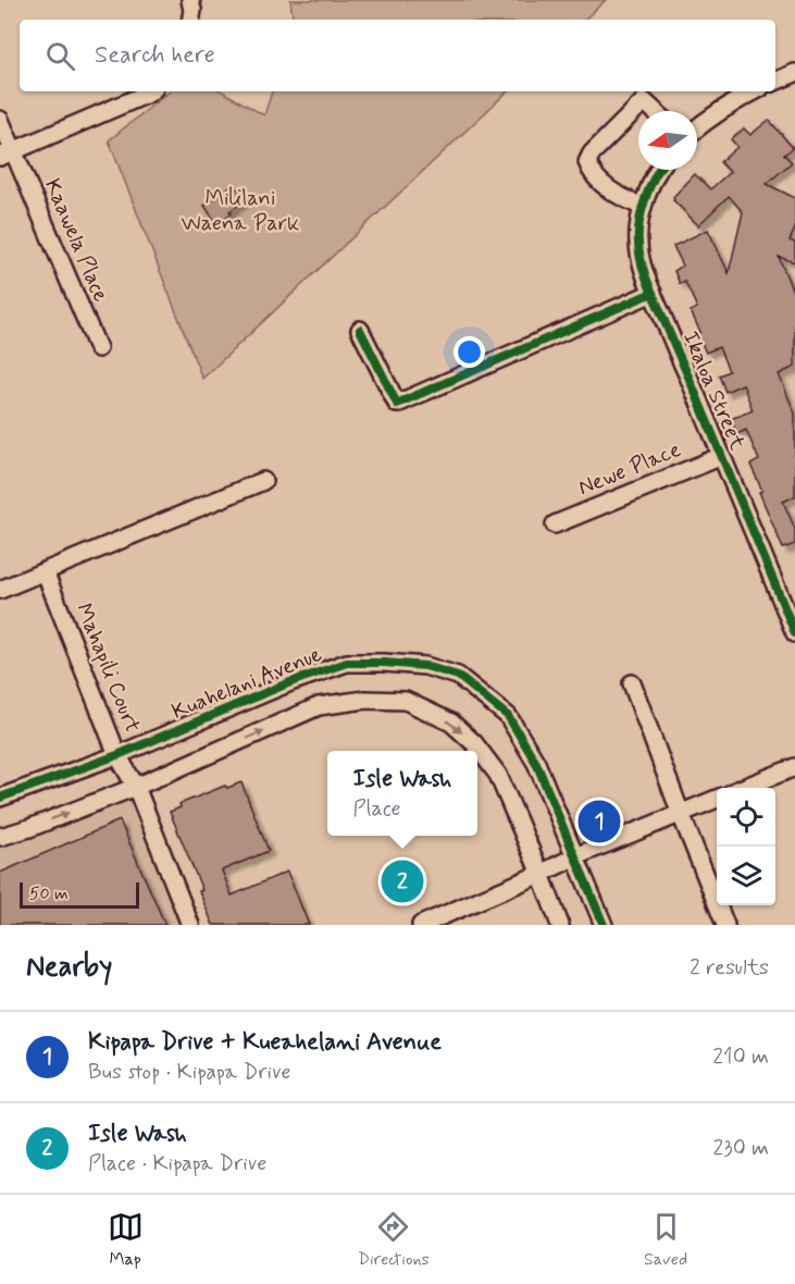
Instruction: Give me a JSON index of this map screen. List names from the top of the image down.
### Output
{
  "streets": {
    "street": [
      "Kaawela Place",
      "Ikaloa Street",
      "Newe Place",
      "Mahapili Court",
      "Kuahelani Avenue"
    ]
  },
  "crossings": [
    ["Ikaloa Street", "Newe Place"],
    ["Mahapili Court", "Kuahelani Avenue"]
  ],
  "parks": ["Mililani Waena Park"],
  "scale_bar": "50 m",
  "north": "left",
  "page": {
    "search": "Search here",
    "popup": ["Isle Wash", "Place"],
    "pins": ["1", "2"],
    "scale": "50 m",
    "heading": ["Nearby", "2 results"],
    "list": [
      {
        "mark": "1",
        "name": "Kipapa Drive + Kueahelani Avenue",
        "note": "Bus stop · Kipapa Drive",
        "value": "210 m"
      },
      {
        "mark": "2",
        "name": "Isle Wash",
        "note": "Place · Kipapa Drive",
        "value": "230 m"
      }
    ],
    "nav": ["Map", "Directions", "Saved"]
  }
}
